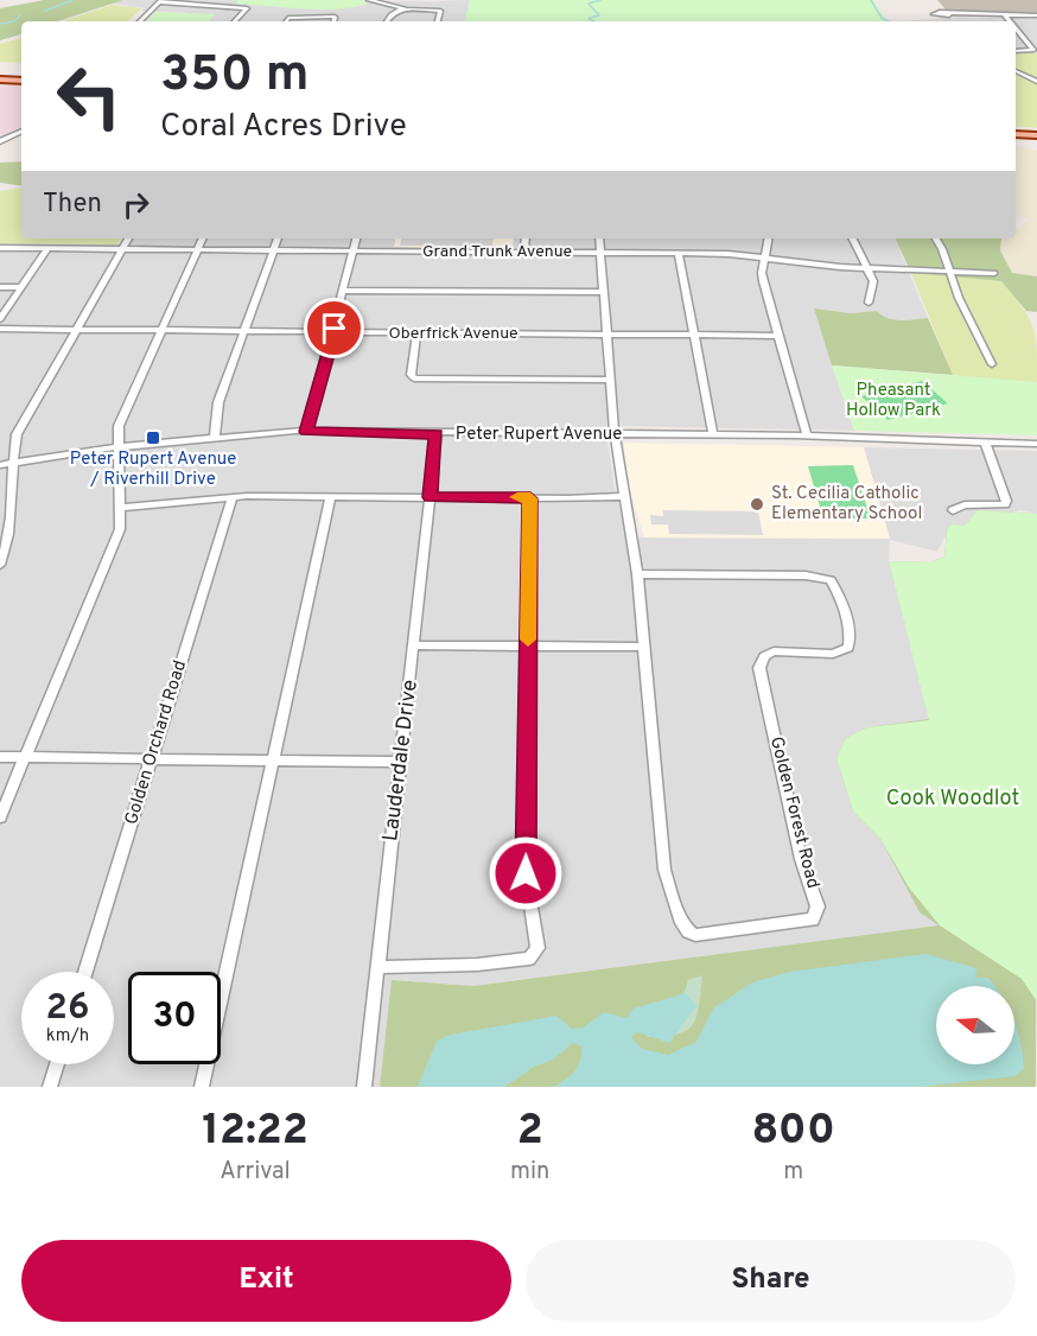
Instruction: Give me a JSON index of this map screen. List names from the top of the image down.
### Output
{
  "streets": {
    "street": [
      "Grand Trunk Avenue",
      "Oberfrick Avenue",
      "Peter Rupert Avenue",
      "Golden Orchard Road",
      "Lauderdale Drive",
      "Golden Forest Road"
    ]
  },
  "crossings": [
    ["Grand Trunk Avenue", "Golden Forest Road"],
    ["Oberfrick Avenue", "Golden Forest Road"],
    ["Peter Rupert Avenue", "Lauderdale Drive"],
    ["Peter Rupert Avenue", "Golden Forest Road"]
  ],
  "parks": ["Pheasant Hollow Park", "Cook Woodlot"],
  "places": {
    "transit": ["Peter Rupert Avenue / Riverhill Drive"],
    "other": ["St. Cecilia Catholic Elementary School"]
  },
  "north": "left",
  "page": {
    "turn": ["350 m", "Coral Acres Drive"],
    "then": "Then",
    "speed": "26 km/h",
    "limit": "30",
    "eta": [
      "12:22",
      "Arrival",
      "2",
      "min",
      "800",
      "m"
    ],
    "buttons": ["Exit", "Share"]
  }
}
